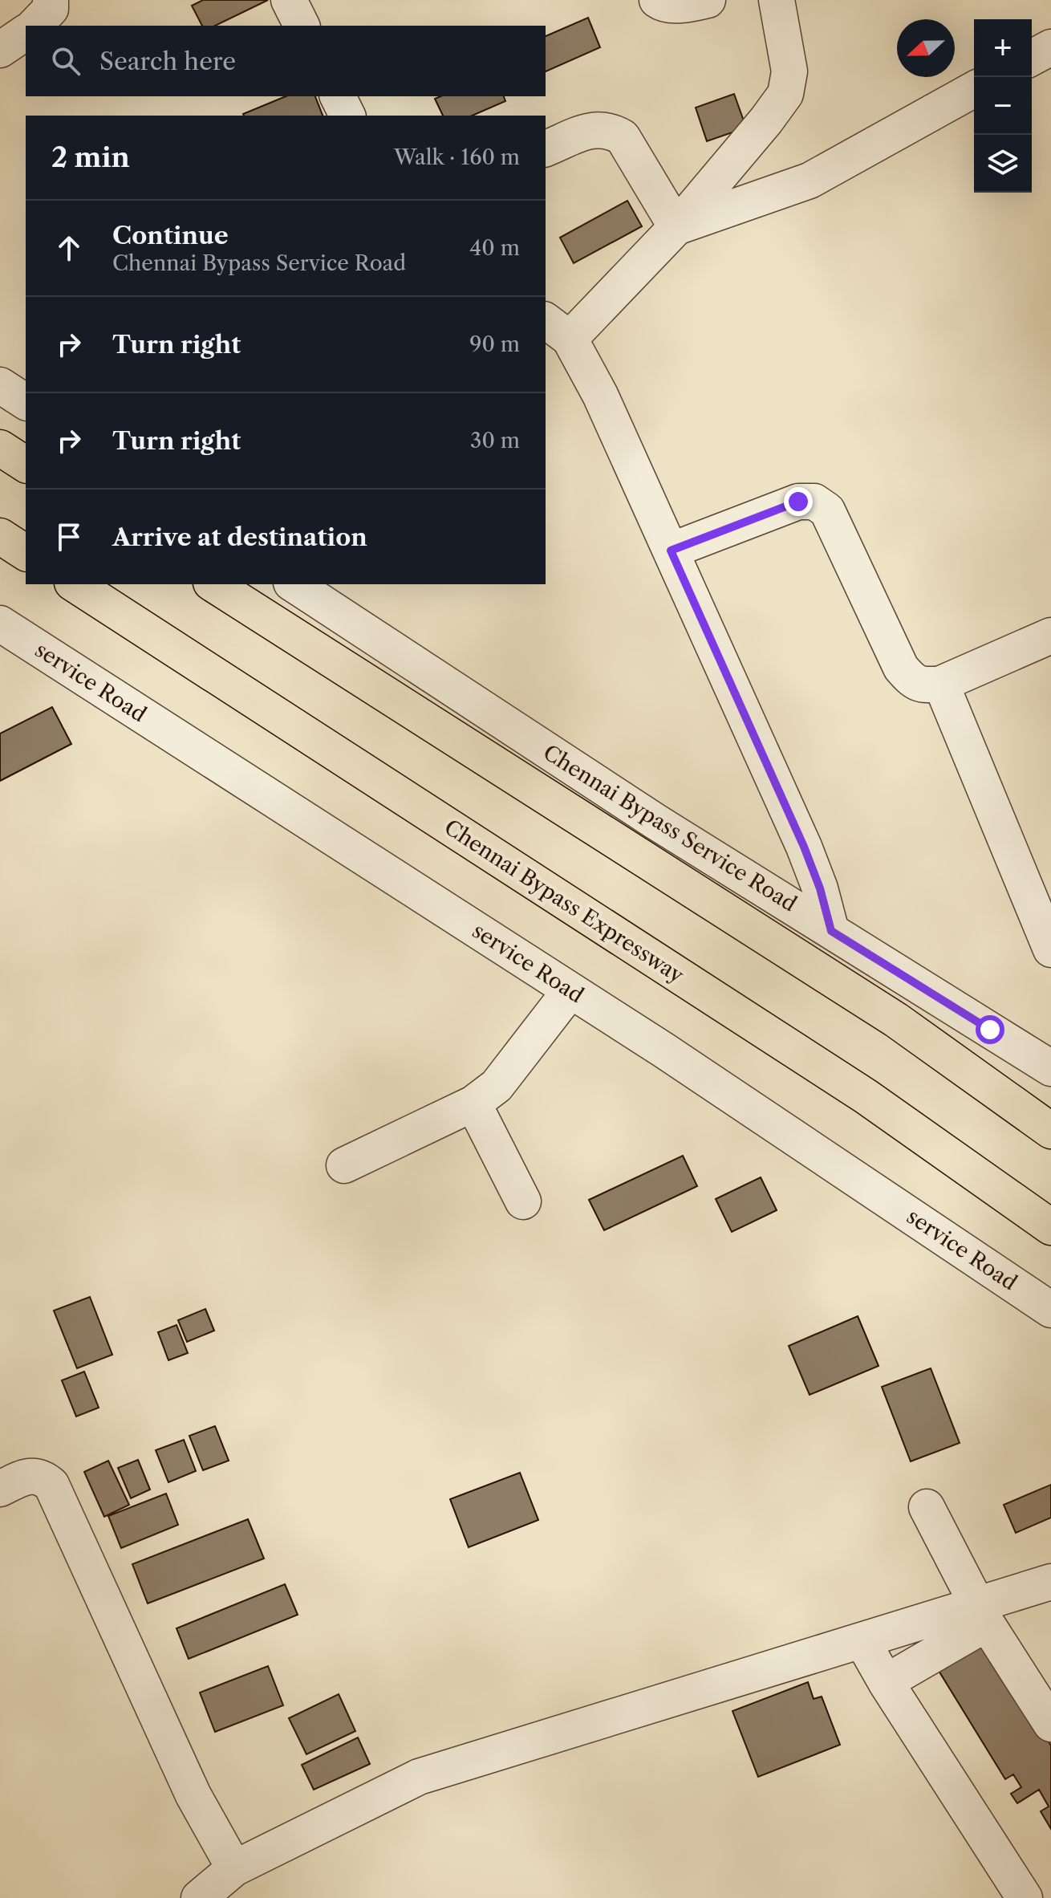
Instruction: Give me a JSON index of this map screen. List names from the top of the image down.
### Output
{
  "streets": {
    "highway": ["Chennai Bypass Expressway"],
    "street": ["service Road", "Chennai Bypass Service Road"]
  },
  "north": "left",
  "page": {
    "map_buttons": ["+", "−"],
    "search": "Search here",
    "heading": ["2 min", "Walk · 160 m"],
    "list": [
      ["Continue", "Chennai Bypass Service Road", "40 m"],
      ["Turn right", "90 m"],
      ["Turn right", "30 m"],
      "Arrive at destination"
    ]
  }
}
